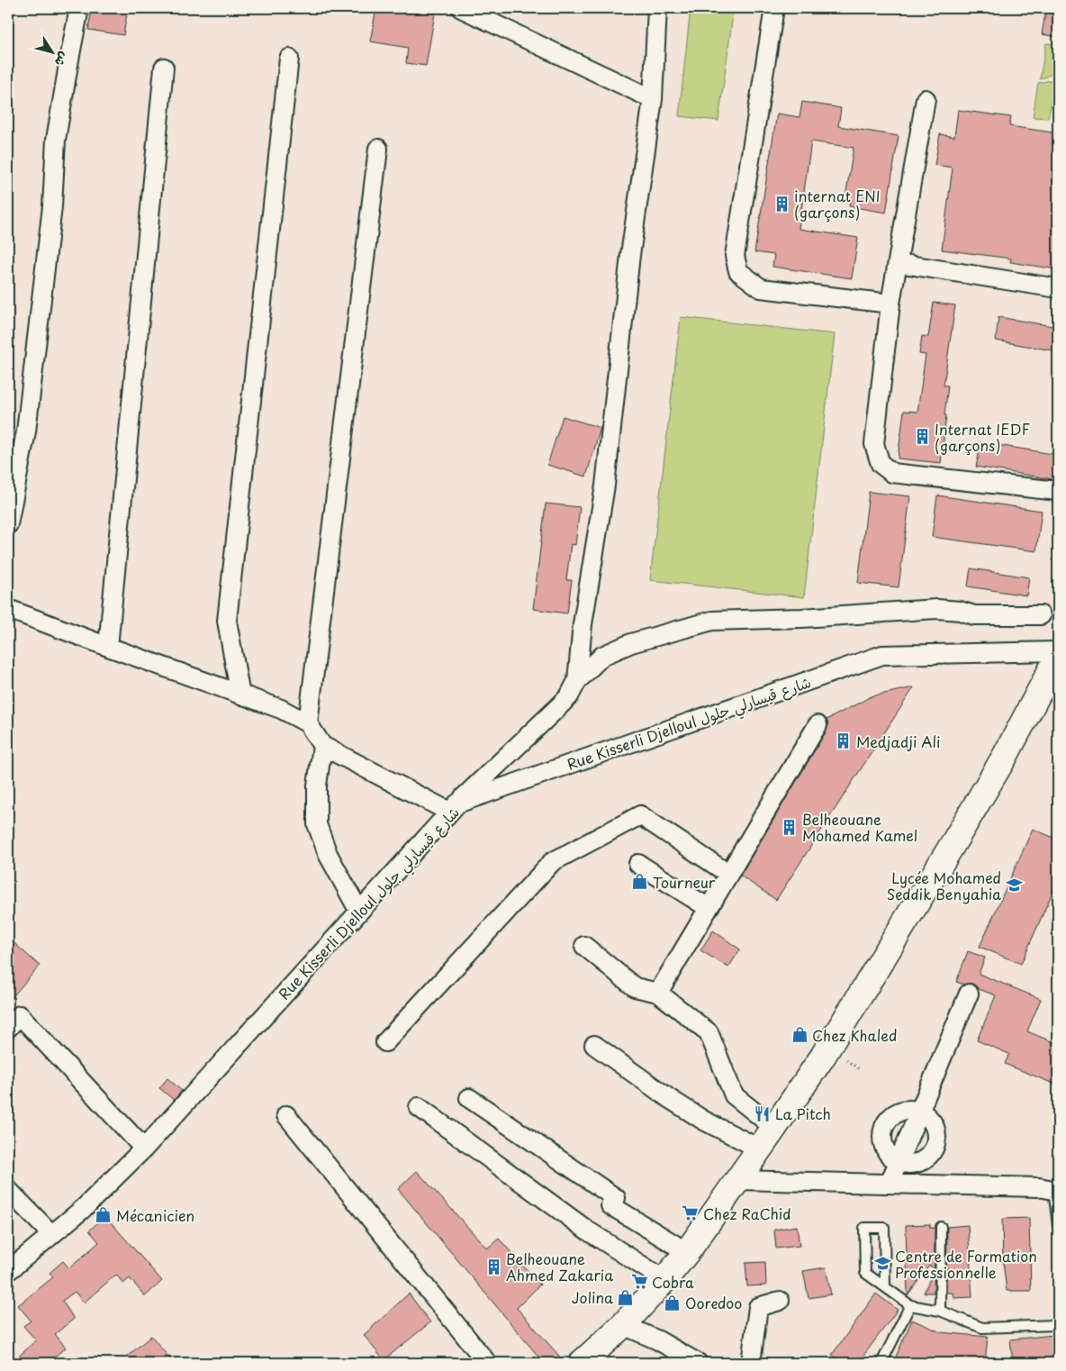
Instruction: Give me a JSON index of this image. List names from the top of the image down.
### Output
{
  "streets": {
    "street": ["Rue Kisserli Djelloul شارع قيسارلي جلول"]
  },
  "places": {
    "building": [
      "internat ENI (garçons)",
      "Internat IEDF (garçons)",
      "Medjadji Ali",
      "Belheouane Mohamed Kamel",
      "Belheouane Ahmed Zakaria"
    ],
    "shop": [
      "Tourneur",
      "Chez Khaled",
      "Mécanicien",
      "Jolina",
      "Ooredoo"
    ],
    "school or university": ["Lycée Mohamed Seddik Benyahia", "Centre de Formation Professionnelle"],
    "restaurant": ["La Pitch"],
    "supermarket": ["Chez RaChid", "Cobra"]
  },
  "north": "bottom right"
}
